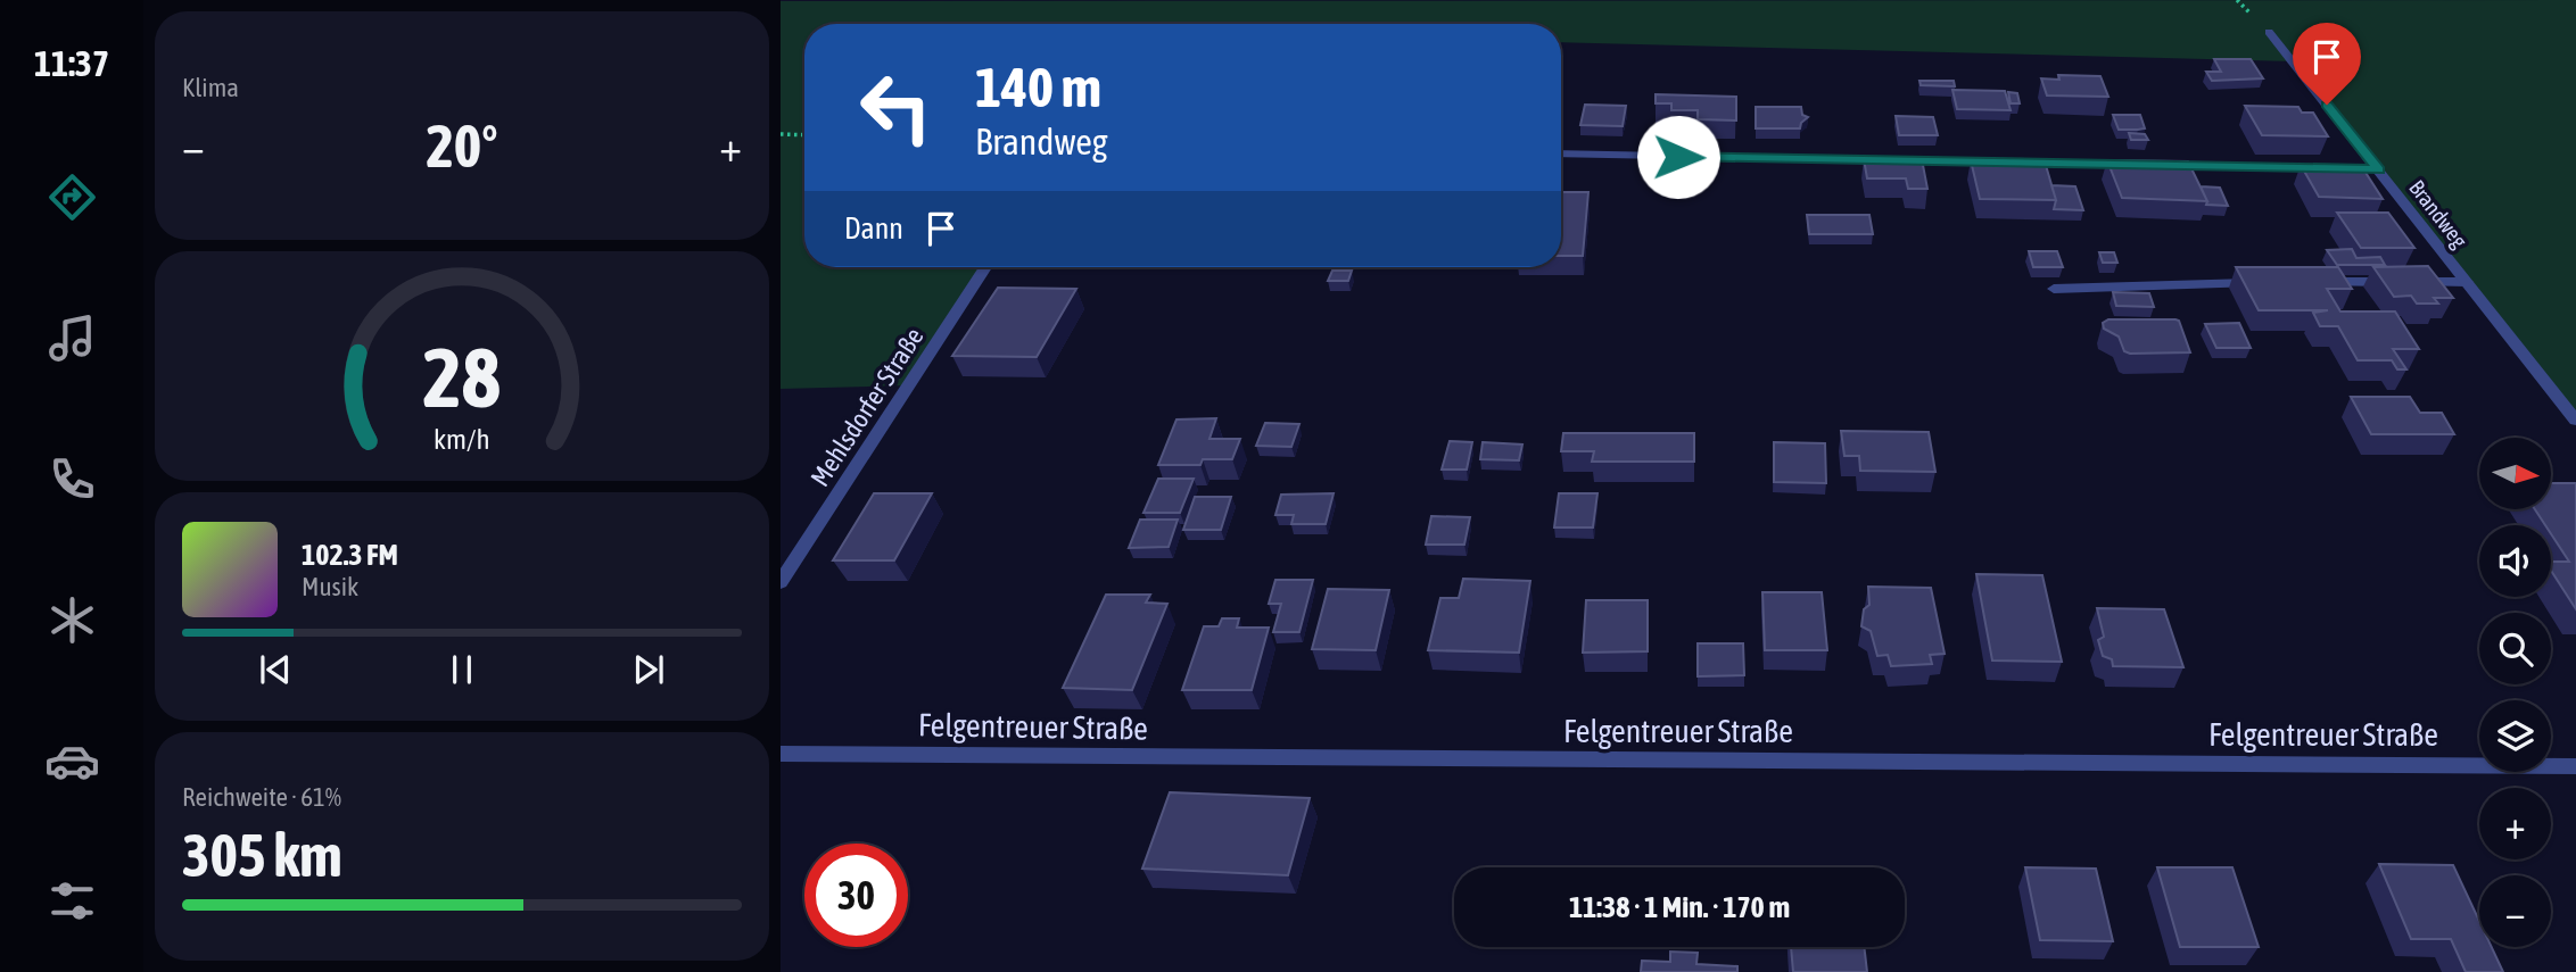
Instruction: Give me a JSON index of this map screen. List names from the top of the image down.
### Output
{
  "streets": {
    "street": ["Brandweg", "Mehlsdorfer Straße", "Felgentreuer Straße"]
  },
  "north": "right",
  "page": {
    "tabs": "11:37",
    "tile": [
      "Klima",
      ["Reichweite · 61%", "305 km"]
    ],
    "turn": ["140 m", "Brandweg"],
    "heat": ["−", "20°", "+"],
    "then": "Dann",
    "map_buttons": ["+", "−"],
    "song": ["102.3 FM", "Musik"],
    "limit": "30",
    "trip": "11:38 · 1 Min. · 170 m",
    "gauge": ["28", "km/h"]
  }
}
